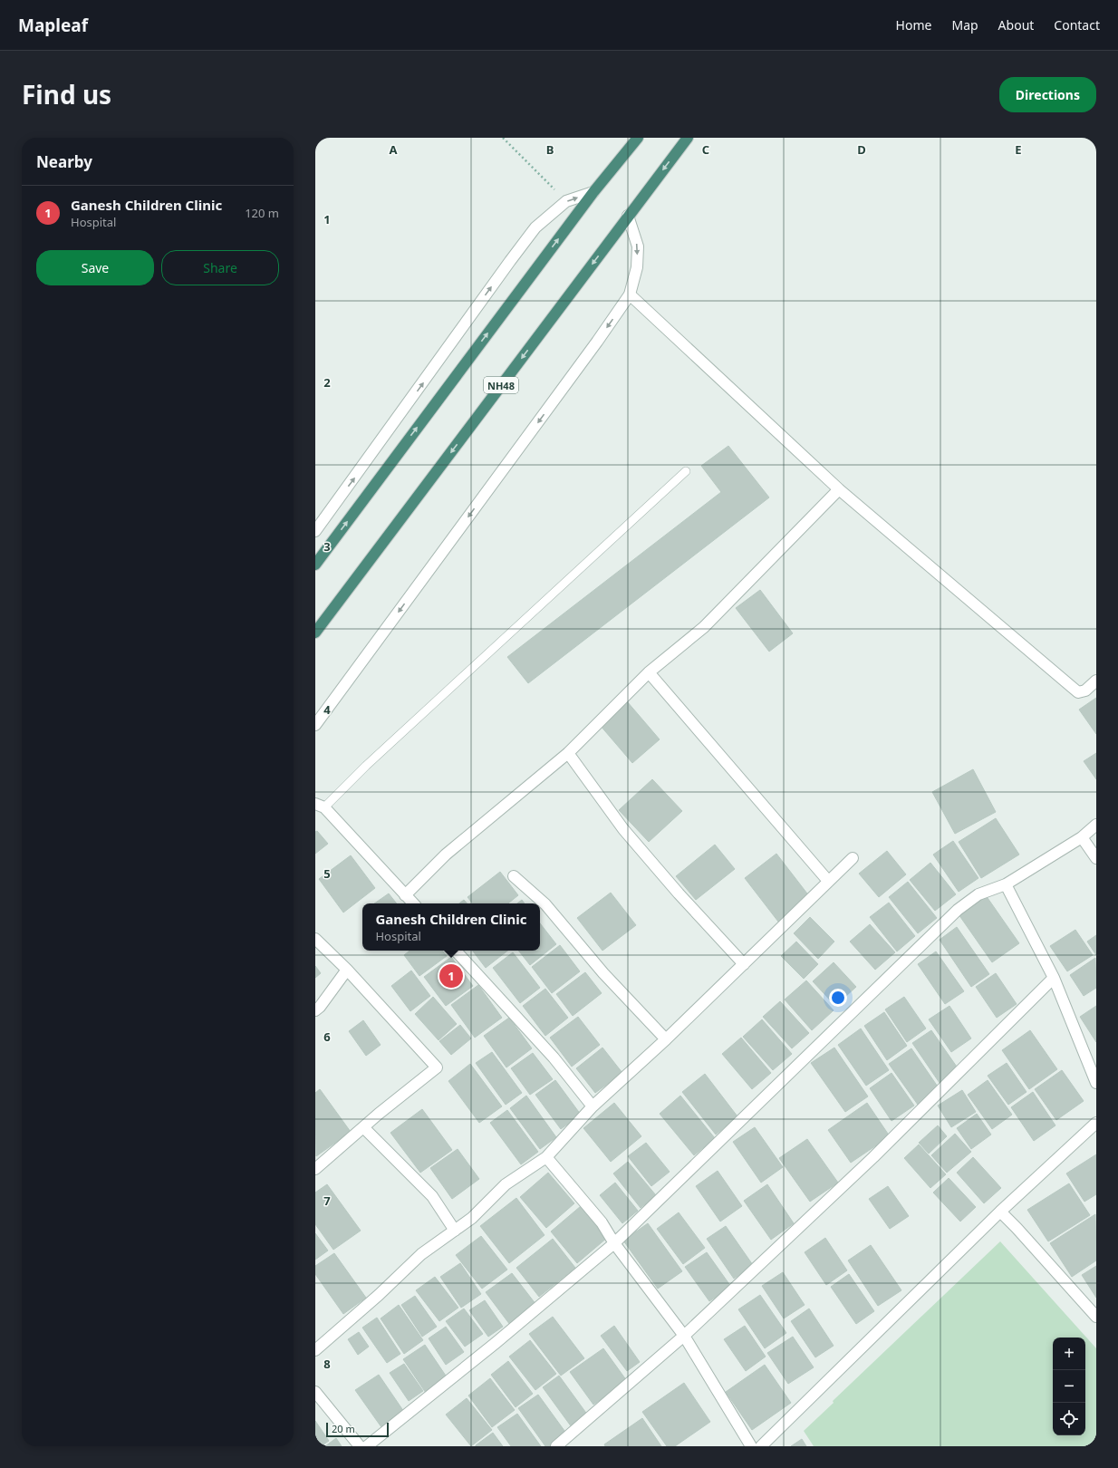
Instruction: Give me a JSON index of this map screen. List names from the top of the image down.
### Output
{
  "streets": {
    "highway": ["NH48"]
  },
  "scale_bar": "20 m",
  "page": {
    "header": "Mapleaf",
    "nav": [
      "Home",
      "Map",
      "About",
      "Contact"
    ],
    "title": "Find us",
    "buttons": [
      "Directions",
      ["Save", "Share"]
    ],
    "heading": "Nearby",
    "list": [
      {
        "mark": "1",
        "name": "Ganesh Children Clinic",
        "note": "Hospital",
        "value": "120 m"
      }
    ],
    "popup": ["Ganesh Children Clinic", "Hospital"],
    "pins": "1",
    "map_buttons": ["+", "−"],
    "scale": "20 m"
  },
  "grid": {
    "columns": [
      "A",
      "B",
      "C",
      "D",
      "E"
    ],
    "rows": [
      "1",
      "2",
      "3",
      "4",
      "5",
      "6",
      "7",
      "8"
    ]
  }
}
